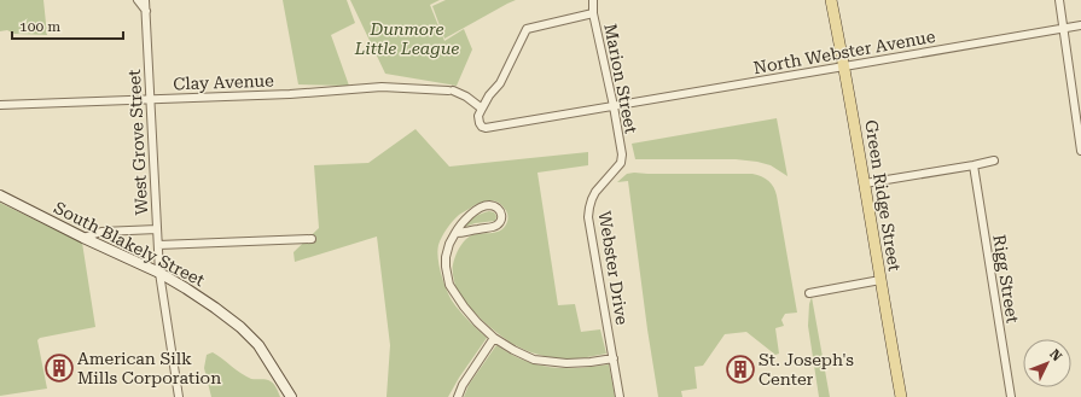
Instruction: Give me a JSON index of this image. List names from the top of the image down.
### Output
{
  "streets": {
    "main road": ["Green Ridge Street", "South Blakely Street"],
    "street": [
      "North Webster Avenue",
      "Marion Street",
      "Clay Avenue",
      "West Grove Street",
      "Webster Drive",
      "Rigg Street"
    ]
  },
  "crossings": [
    ["North Webster Avenue", "Marion Street"],
    ["North Webster Avenue", "Green Ridge Street"],
    ["Marion Street", "Webster Drive"],
    ["Clay Avenue", "West Grove Street"],
    ["West Grove Street", "South Blakely Street"]
  ],
  "parks": ["Dunmore Little League"],
  "places": {
    "building": ["American Silk Mills Corporation", "St. Joseph's Center"]
  },
  "scale_bar": "100 m",
  "north": "top right"
}
